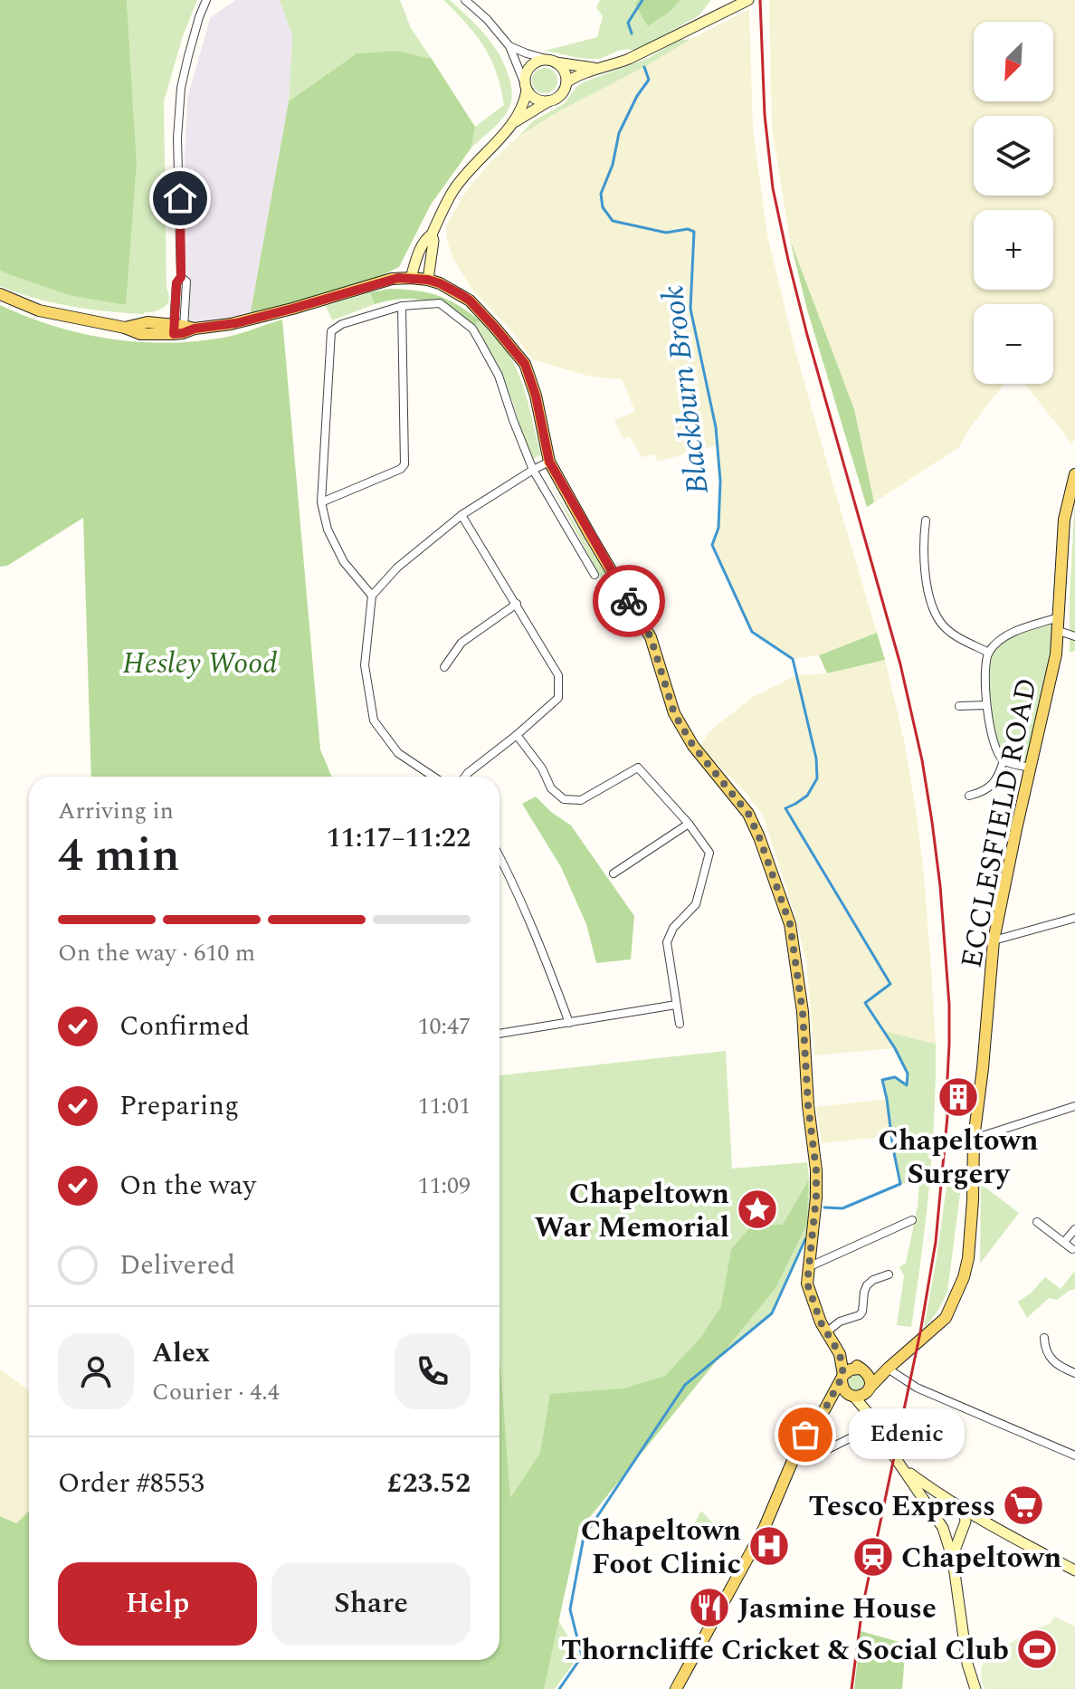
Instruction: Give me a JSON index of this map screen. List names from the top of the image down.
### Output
{
  "streets": {
    "main road": ["ECCLESFIELD ROAD"]
  },
  "water": ["Blackburn Brook"],
  "parks": ["Hesley Wood"],
  "places": {
    "building": ["Chapeltown Surgery"],
    "place": ["Chapeltown War Memorial"],
    "other": ["Edenic"],
    "supermarket": ["Tesco Express"],
    "hospital": ["Chapeltown Foot Clinic"],
    "station": ["Chapeltown"],
    "restaurant": ["Jasmine House"],
    "sports": ["Thorncliffe Cricket & Social Club"]
  },
  "north": "bottom left",
  "page": {
    "map_buttons": ["+", "−"],
    "heading": ["4 min", "Arriving in", "11:17–11:22"],
    "panel": [
      "Alex",
      "Courier · 4.4",
      "Order #8553",
      "£23.52"
    ],
    "bar": "On the way · 610 m",
    "list": [
      ["Confirmed", "10:47"],
      ["Preparing", "11:01"],
      ["On the way", "11:09"],
      "Delivered"
    ],
    "bubble": "Edenic",
    "buttons": ["Help", "Share"]
  }
}
